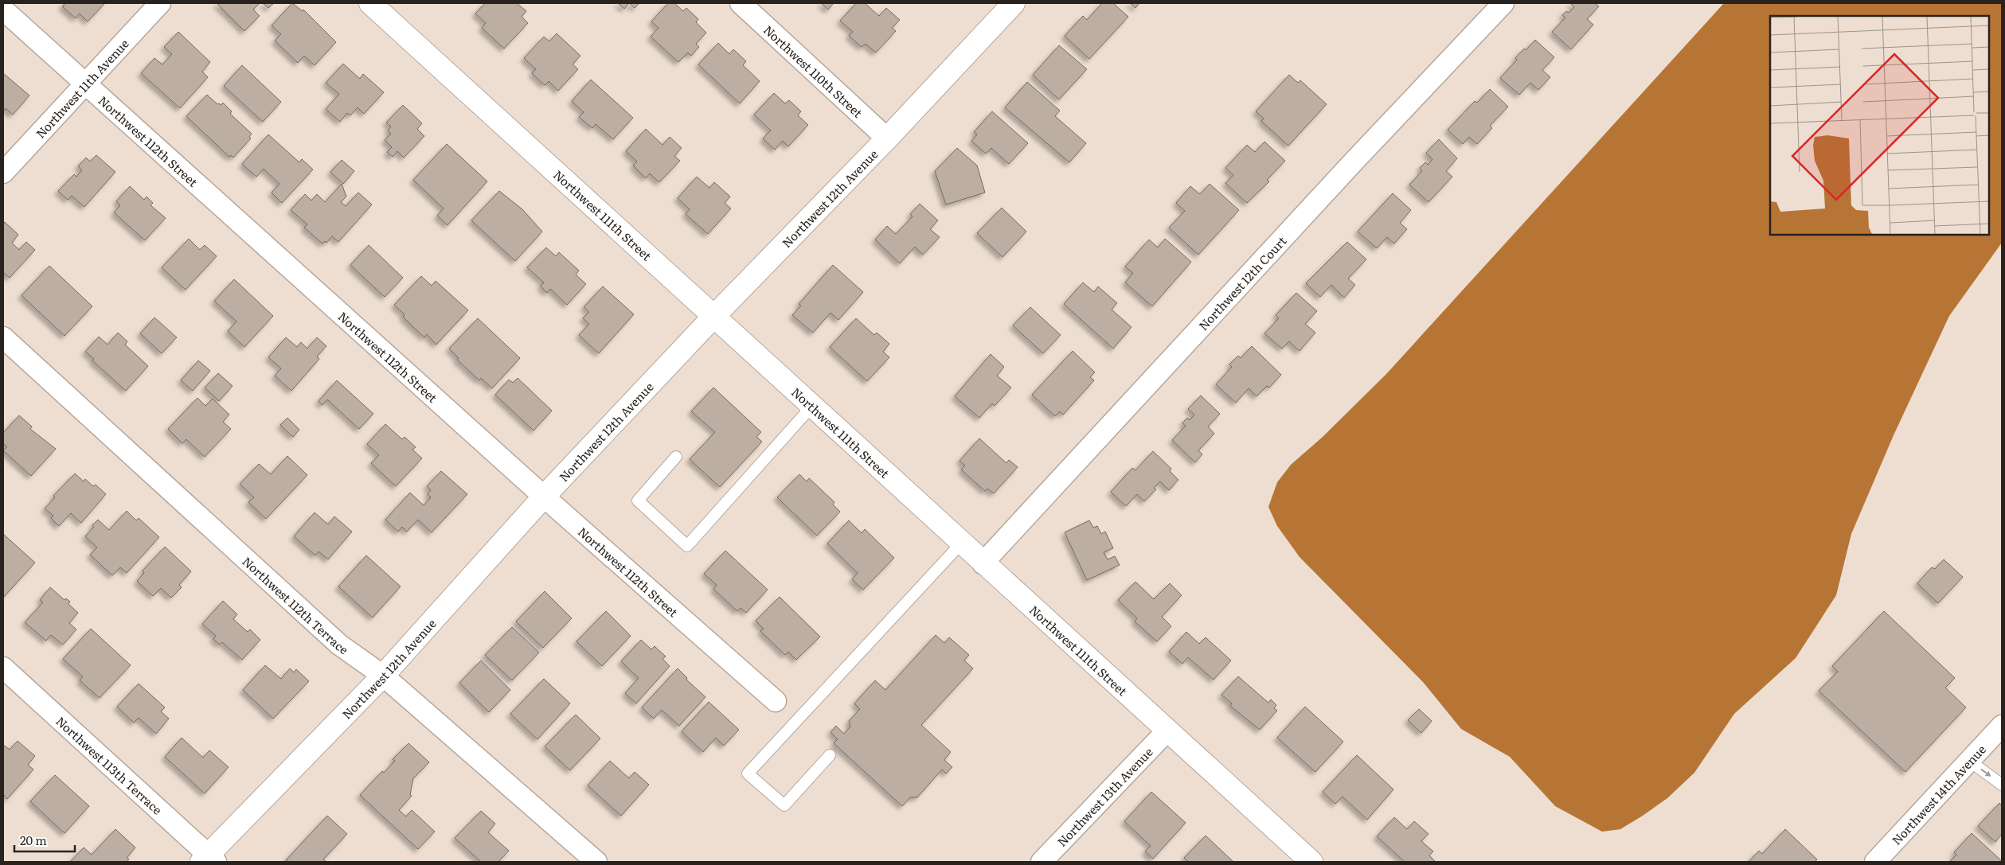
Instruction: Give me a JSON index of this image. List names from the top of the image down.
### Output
{
  "streets": {
    "street": [
      "Northwest 110th Street",
      "Northwest 11th Avenue",
      "Northwest 112th Street",
      "Northwest 12th Avenue",
      "Northwest 111th Street",
      "Northwest 12th Court",
      "Northwest 112th Terrace",
      "Northwest 113th Terrace",
      "Northwest 14th Avenue",
      "Northwest 13th Avenue"
    ]
  },
  "crossings": [
    ["Northwest 110th Street", "Northwest 12th Avenue"],
    ["Northwest 11th Avenue", "Northwest 112th Street"],
    ["Northwest 112th Street", "Northwest 12th Avenue"],
    ["Northwest 12th Avenue", "Northwest 111th Street"],
    ["Northwest 12th Avenue", "Northwest 112th Terrace"],
    ["Northwest 12th Avenue", "Northwest 113th Terrace"],
    ["Northwest 111th Street", "Northwest 12th Court"],
    ["Northwest 111th Street", "Northwest 13th Avenue"]
  ],
  "scale_bar": "20 m"
}
